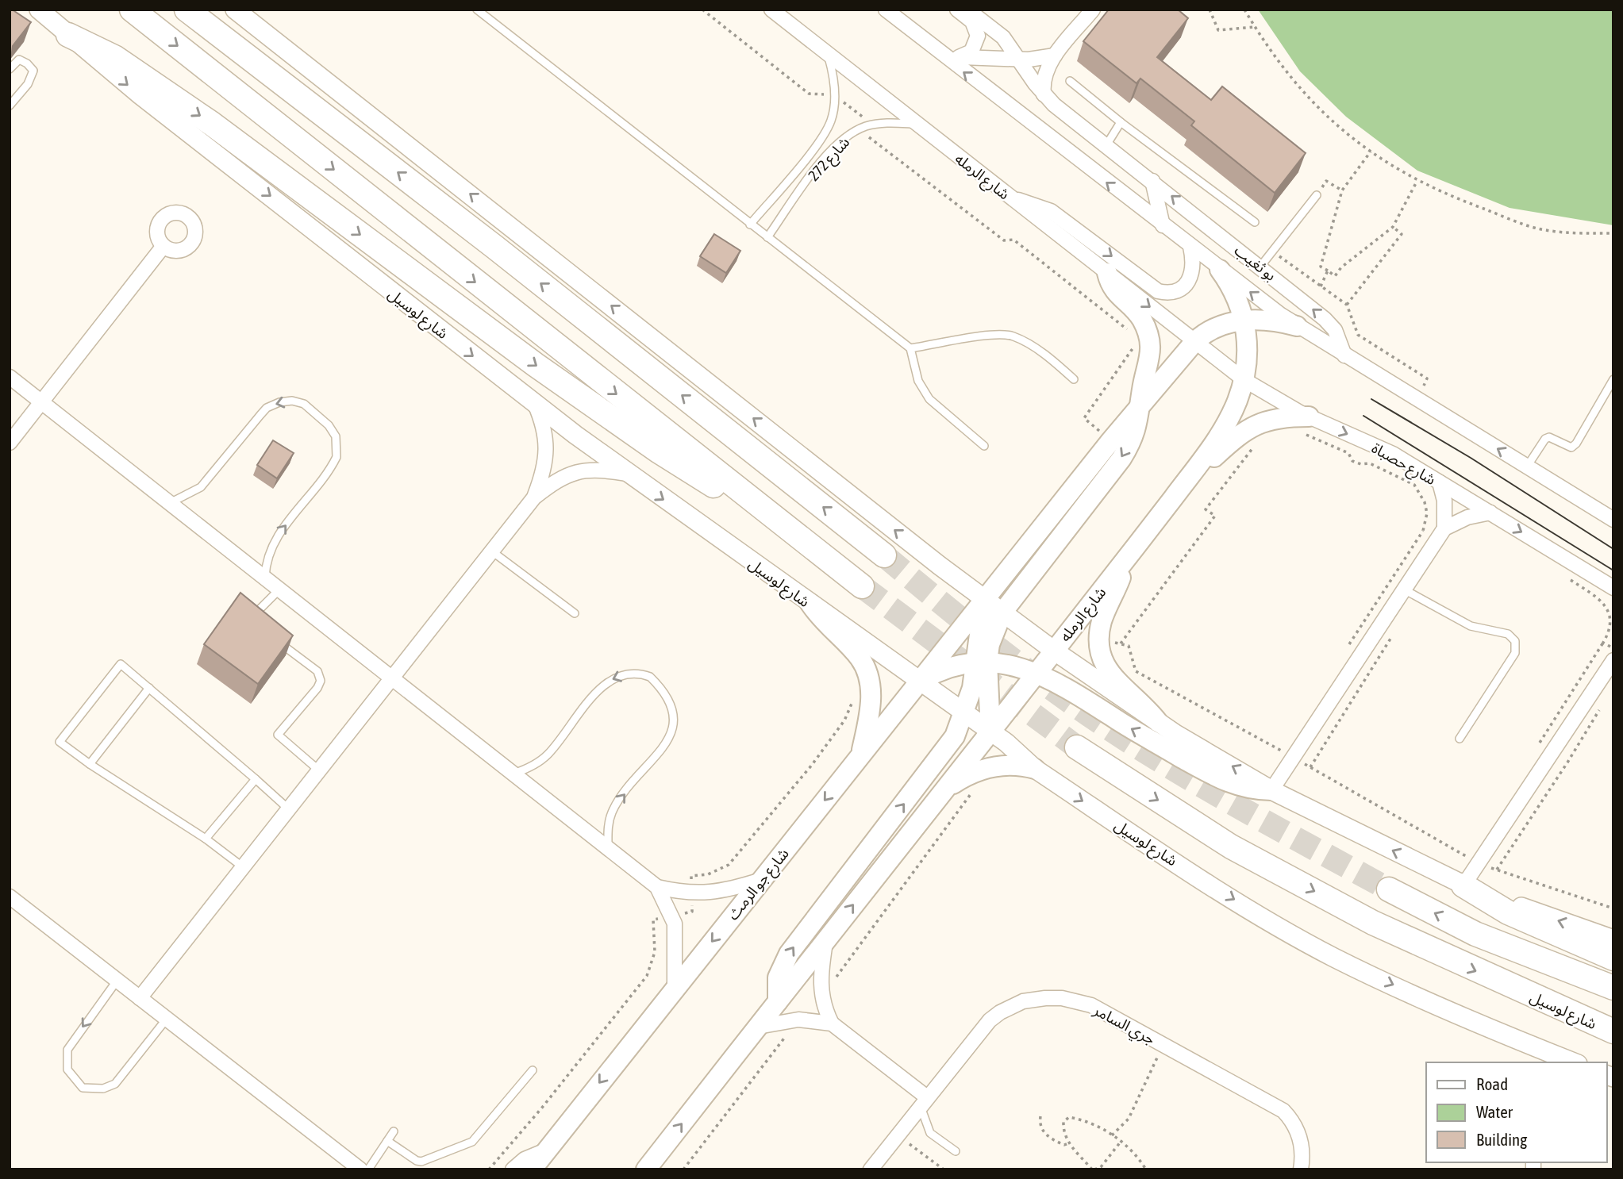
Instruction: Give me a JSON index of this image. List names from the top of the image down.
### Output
{
  "streets": {
    "highway": ["شارع لوسيل"],
    "main road": ["شارع الرمله", "شارع جو الرمث"],
    "street": ["بو ثغيب", "شارع حصباة", "جري السامر"],
    "lane": ["شارع 272"]
  },
  "crossings": [
    ["شارع 272", "شارع الرمله"],
    ["شارع الرمله", "شارع حصباة"],
    ["شارع لوسيل", "شارع جو الرمث"]
  ],
  "one_way": ["بو ثغيب"],
  "legend": ["Road", "Water", "Building"]
}
